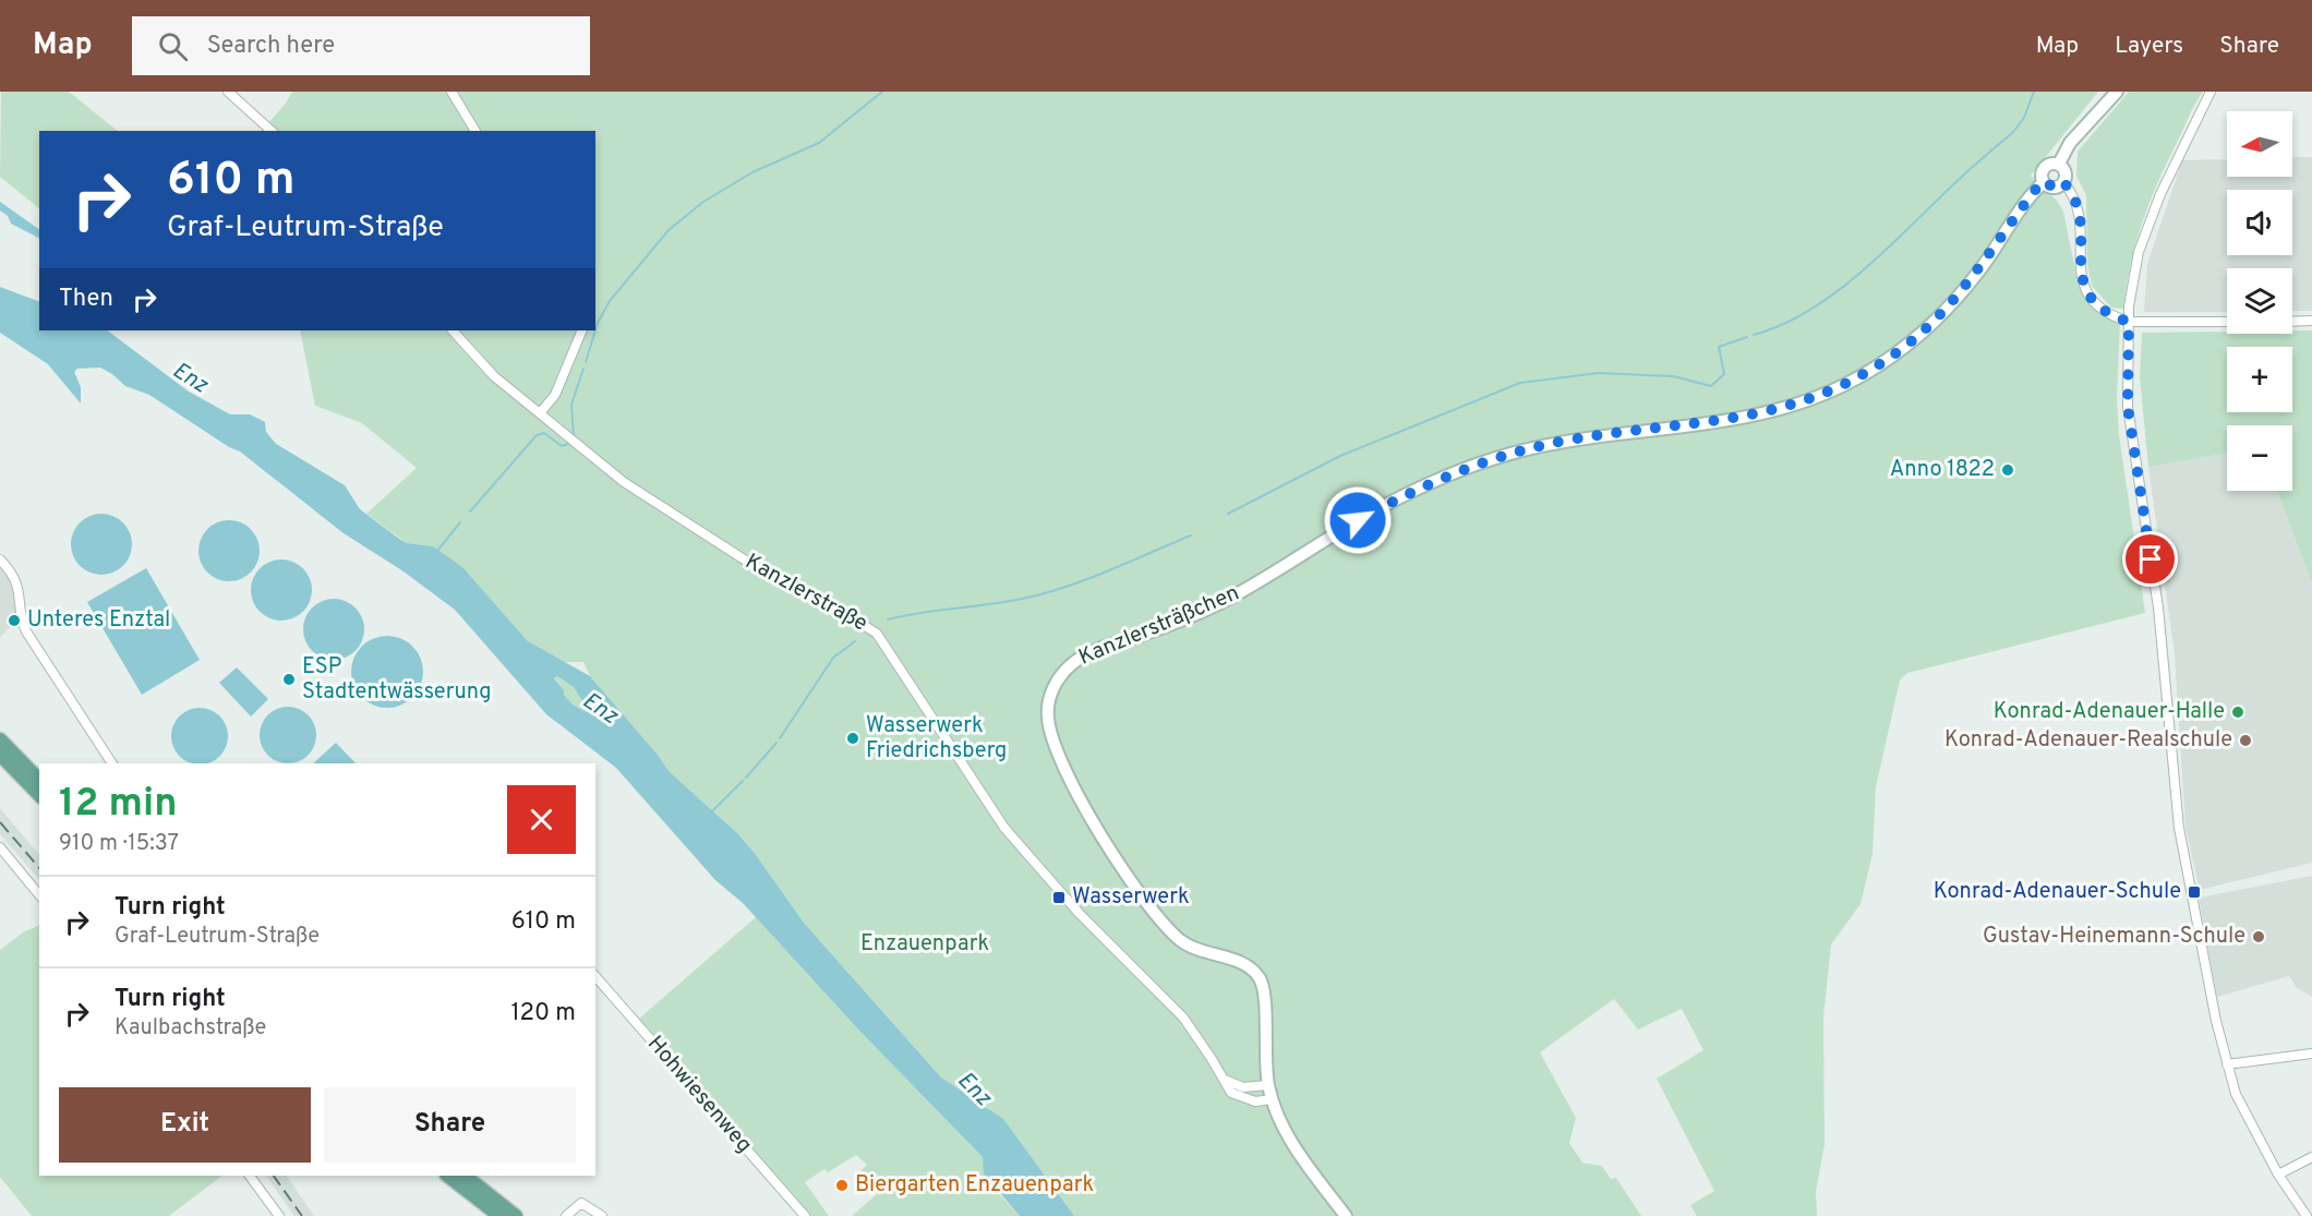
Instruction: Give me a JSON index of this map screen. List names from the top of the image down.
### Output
{
  "streets": {
    "main road": ["Kanzlersträßchen"],
    "street": ["Kanzlerstraße", "Hohwiesenweg"]
  },
  "crossings": [
    ["Kanzlerstraße", "Kanzlersträßchen"]
  ],
  "water": ["Enz"],
  "parks": ["Enzauenpark"],
  "places": {
    "other": [
      "Anno 1822",
      "Unteres Enztal",
      "ESP Stadtentwässerung",
      "Konrad-Adenauer-Halle",
      "Wasserwerk Friedrichsberg",
      "Konrad-Adenauer-Realschule",
      "Gustav-Heinemann-Schule",
      "Biergarten Enzauenpark"
    ],
    "transit": ["Konrad-Adenauer-Schule", "Wasserwerk"]
  },
  "north": "left",
  "page": {
    "header": "Map",
    "search": "Search here",
    "nav": ["Map", "Layers", "Share"],
    "map_buttons": ["+", "−"],
    "turn": ["610 m", "Graf-Leutrum-Straße"],
    "then": "Then",
    "heading": ["12 min", "910 m · 15:37"],
    "list": [
      {
        "name": "Turn right",
        "note": "Graf-Leutrum-Straße",
        "value": "610 m"
      },
      {
        "name": "Turn right",
        "note": "Kaulbachstraße",
        "value": "120 m"
      }
    ],
    "buttons": ["Exit", "Share"]
  }
}
